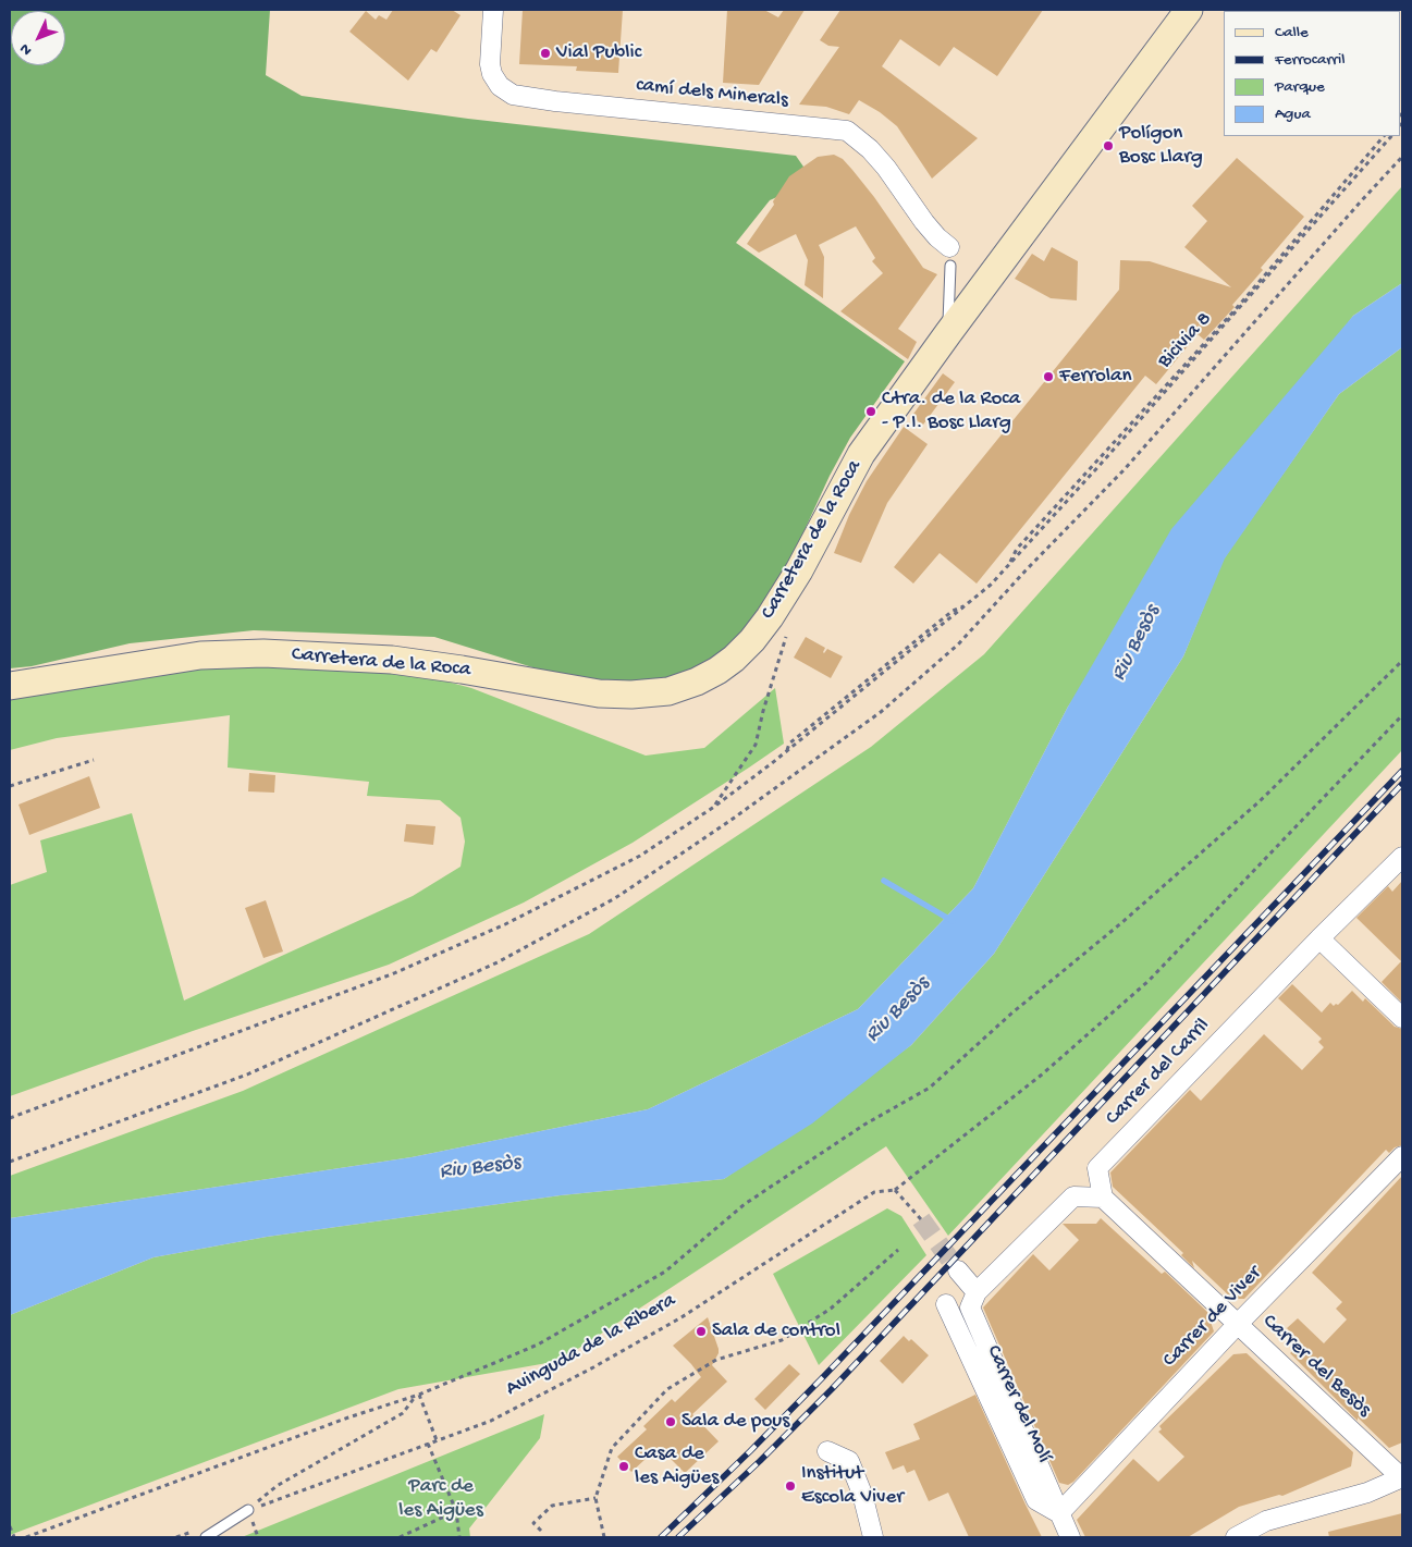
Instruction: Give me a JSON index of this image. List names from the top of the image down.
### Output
{
  "streets": {
    "street": [
      "camí dels Minerals",
      "Carretera de la Roca",
      "Carrer del Carril",
      "Carrer de Viver",
      "Carrer del Besòs",
      "Carrer del Molí"
    ],
    "path": ["Bicivia 8", "Avinguda de la Ribera"]
  },
  "crossings": [
    ["Carrer del Carril", "Carrer del Besòs"],
    ["Carrer de Viver", "Carrer del Besòs"],
    ["Carrer de Viver", "Carrer del Molí"]
  ],
  "water": ["Riu Besòs"],
  "parks": ["Parc de les Aigües"],
  "places": [
    "Vial Public",
    "Polígon Bosc Llarg",
    "Ferrolan",
    "Ctra. de la Roca - P.I. Bosc Llarg",
    "Sala de control",
    "Sala de pous",
    "Casa de les Aigües",
    "Institut Escola Viver"
  ],
  "legend": [
    "Calle",
    "Ferrocarril",
    "Parque",
    "Agua"
  ],
  "north": "bottom left"
}
